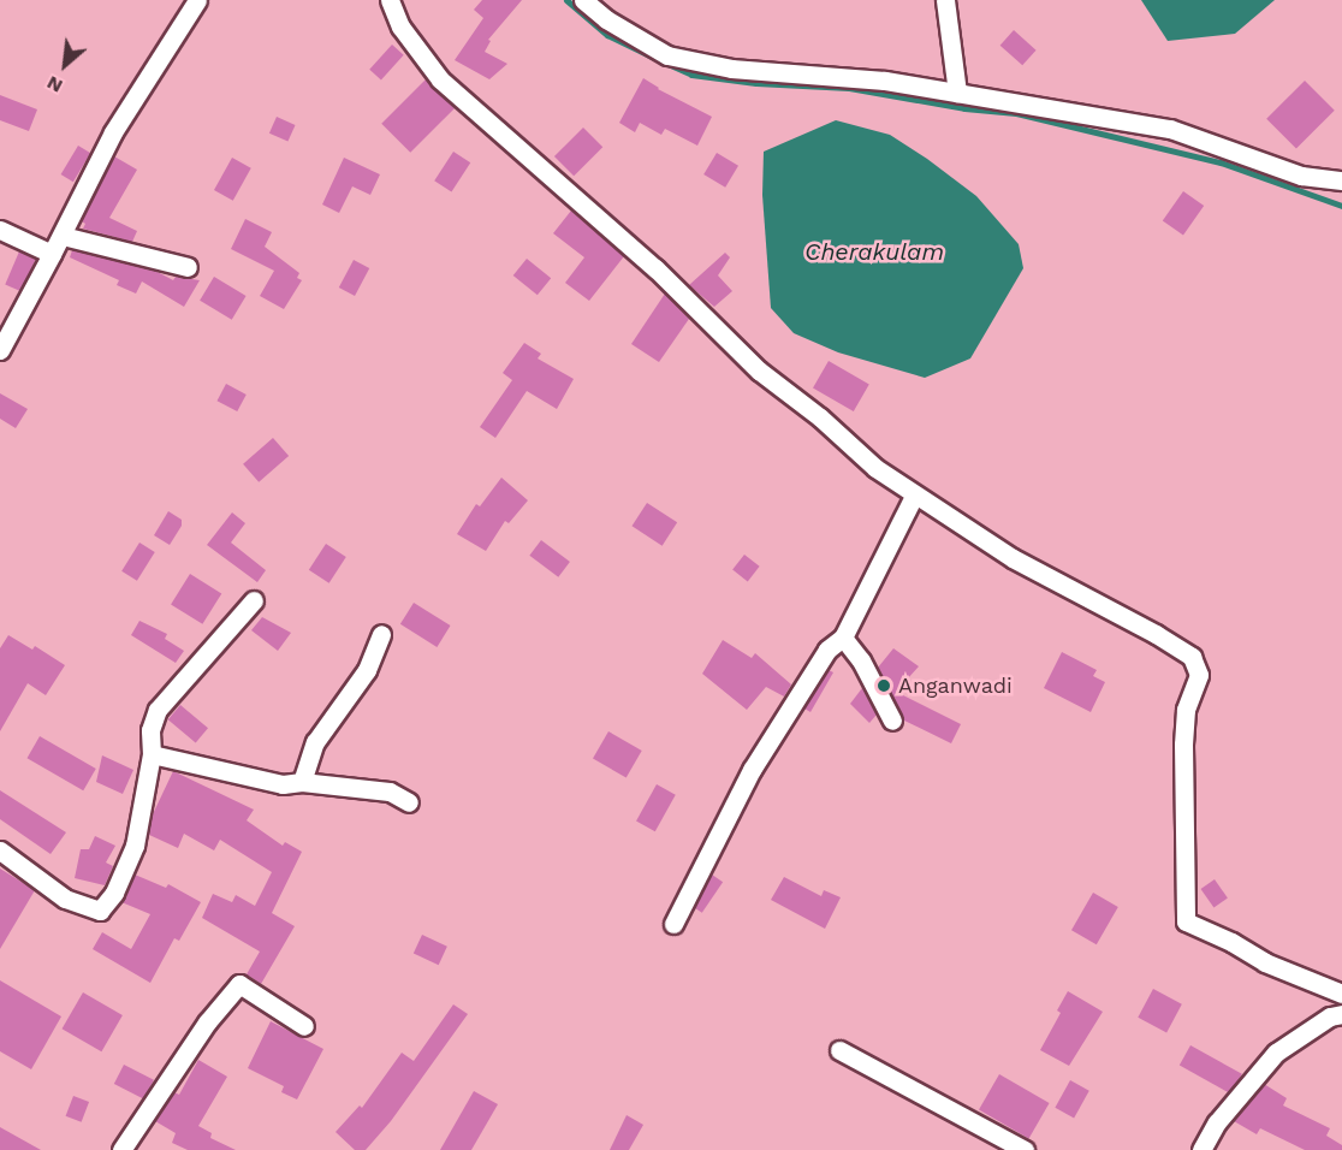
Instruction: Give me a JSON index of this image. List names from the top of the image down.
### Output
{
  "water": ["Cherakulam"],
  "places": ["Anganwadi"],
  "north": "bottom left"
}
